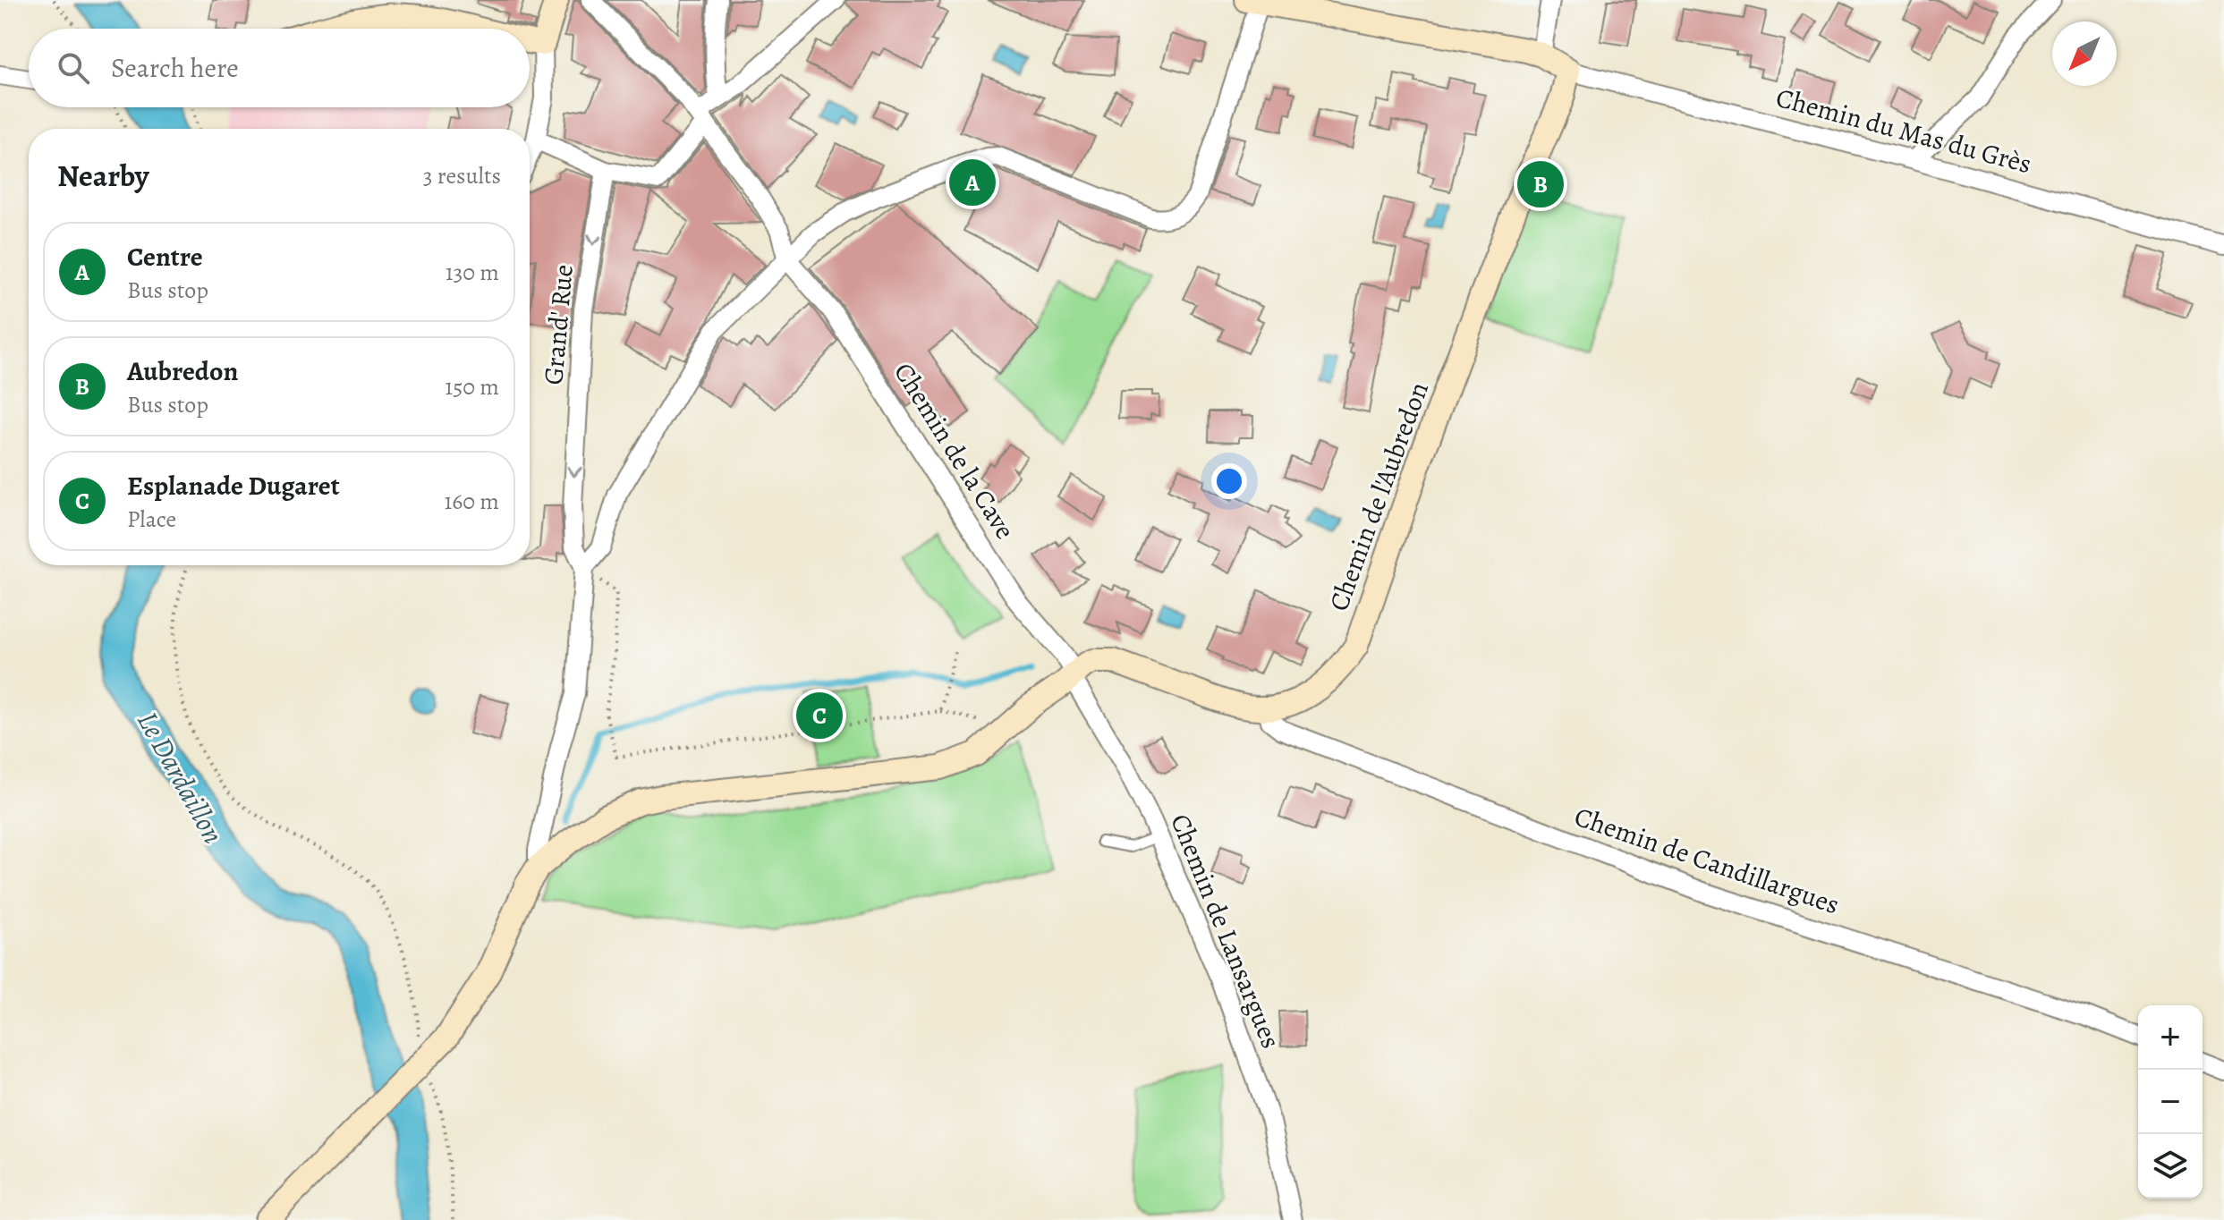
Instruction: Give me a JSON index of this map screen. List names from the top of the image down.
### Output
{
  "streets": {
    "street": [
      "Chemin du Mas du Grès",
      "Grand' Rue",
      "Chemin de la Cave",
      "Chemin de l'Aubredon",
      "Chemin de Candillargues",
      "Chemin de Lansargues"
    ]
  },
  "crossings": [
    ["Chemin du Mas du Grès", "Chemin de l'Aubredon"],
    ["Chemin de la Cave", "Chemin de l'Aubredon"],
    ["Chemin de la Cave", "Chemin de Lansargues"],
    ["Chemin de l'Aubredon", "Chemin de Candillargues"],
    ["Chemin de l'Aubredon", "Chemin de Lansargues"]
  ],
  "one_way": ["Grand' Rue"],
  "water": ["Le Dardaillon"],
  "north": "bottom left",
  "page": {
    "search": "Search here",
    "heading": ["Nearby", "3 results"],
    "pins": ["A", "B", "C"],
    "list": [
      {
        "mark": "A",
        "name": "Centre",
        "note": "Bus stop",
        "value": "130 m"
      },
      {
        "mark": "B",
        "name": "Aubredon",
        "note": "Bus stop",
        "value": "150 m"
      },
      {
        "mark": "C",
        "name": "Esplanade Dugaret",
        "note": "Place",
        "value": "160 m"
      }
    ],
    "map_buttons": ["+", "−"]
  }
}
